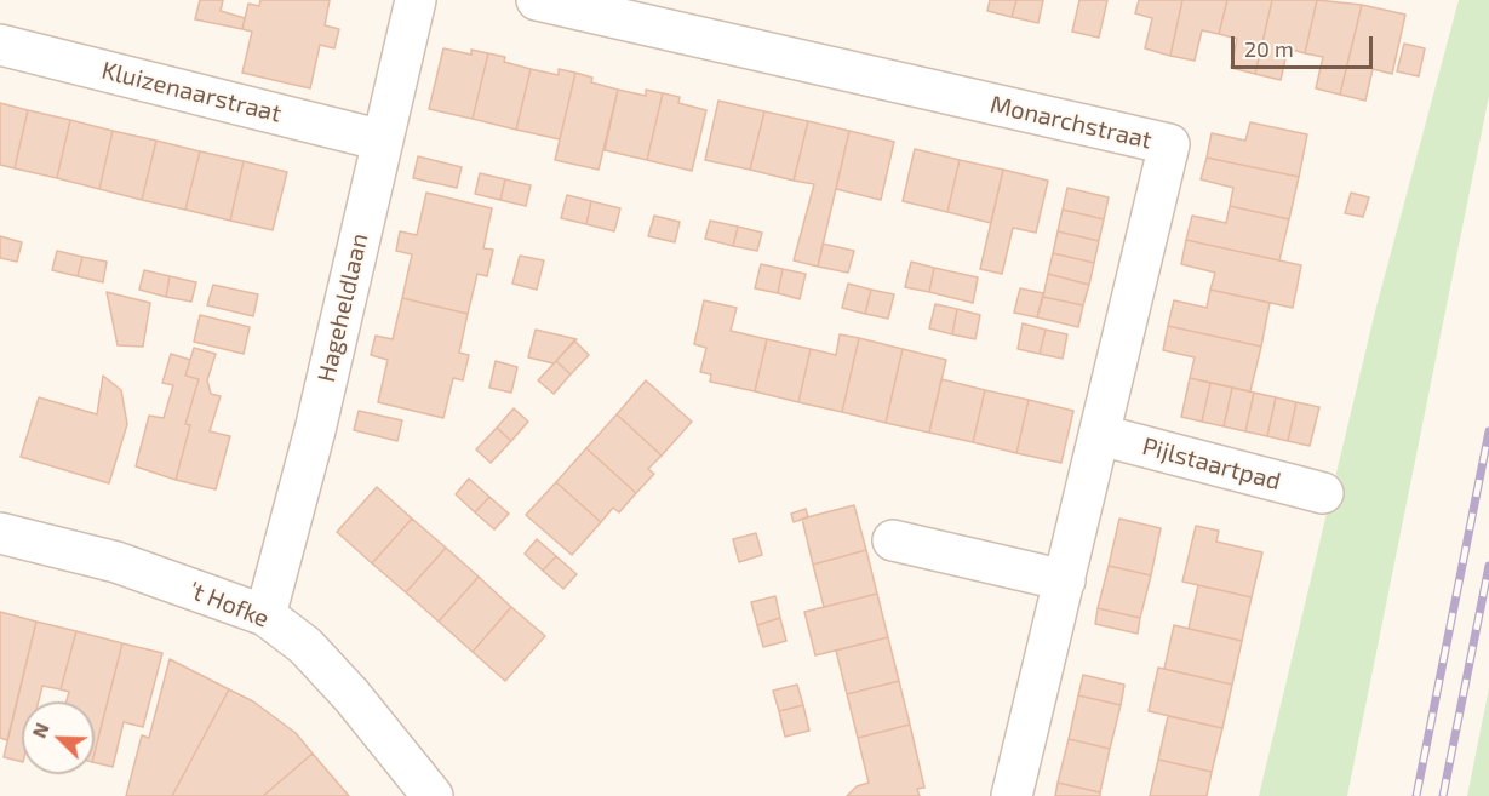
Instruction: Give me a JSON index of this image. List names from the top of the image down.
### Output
{
  "streets": {
    "street": [
      "Kluizenaarstraat",
      "Monarchstraat",
      "Hageheldlaan",
      "Pijlstaartpad",
      "'t Hofke"
    ]
  },
  "crossings": [
    ["Kluizenaarstraat", "Hageheldlaan"],
    ["Monarchstraat", "Pijlstaartpad"],
    ["Hageheldlaan", "'t Hofke"]
  ],
  "scale_bar": "20 m",
  "north": "top left"
}
